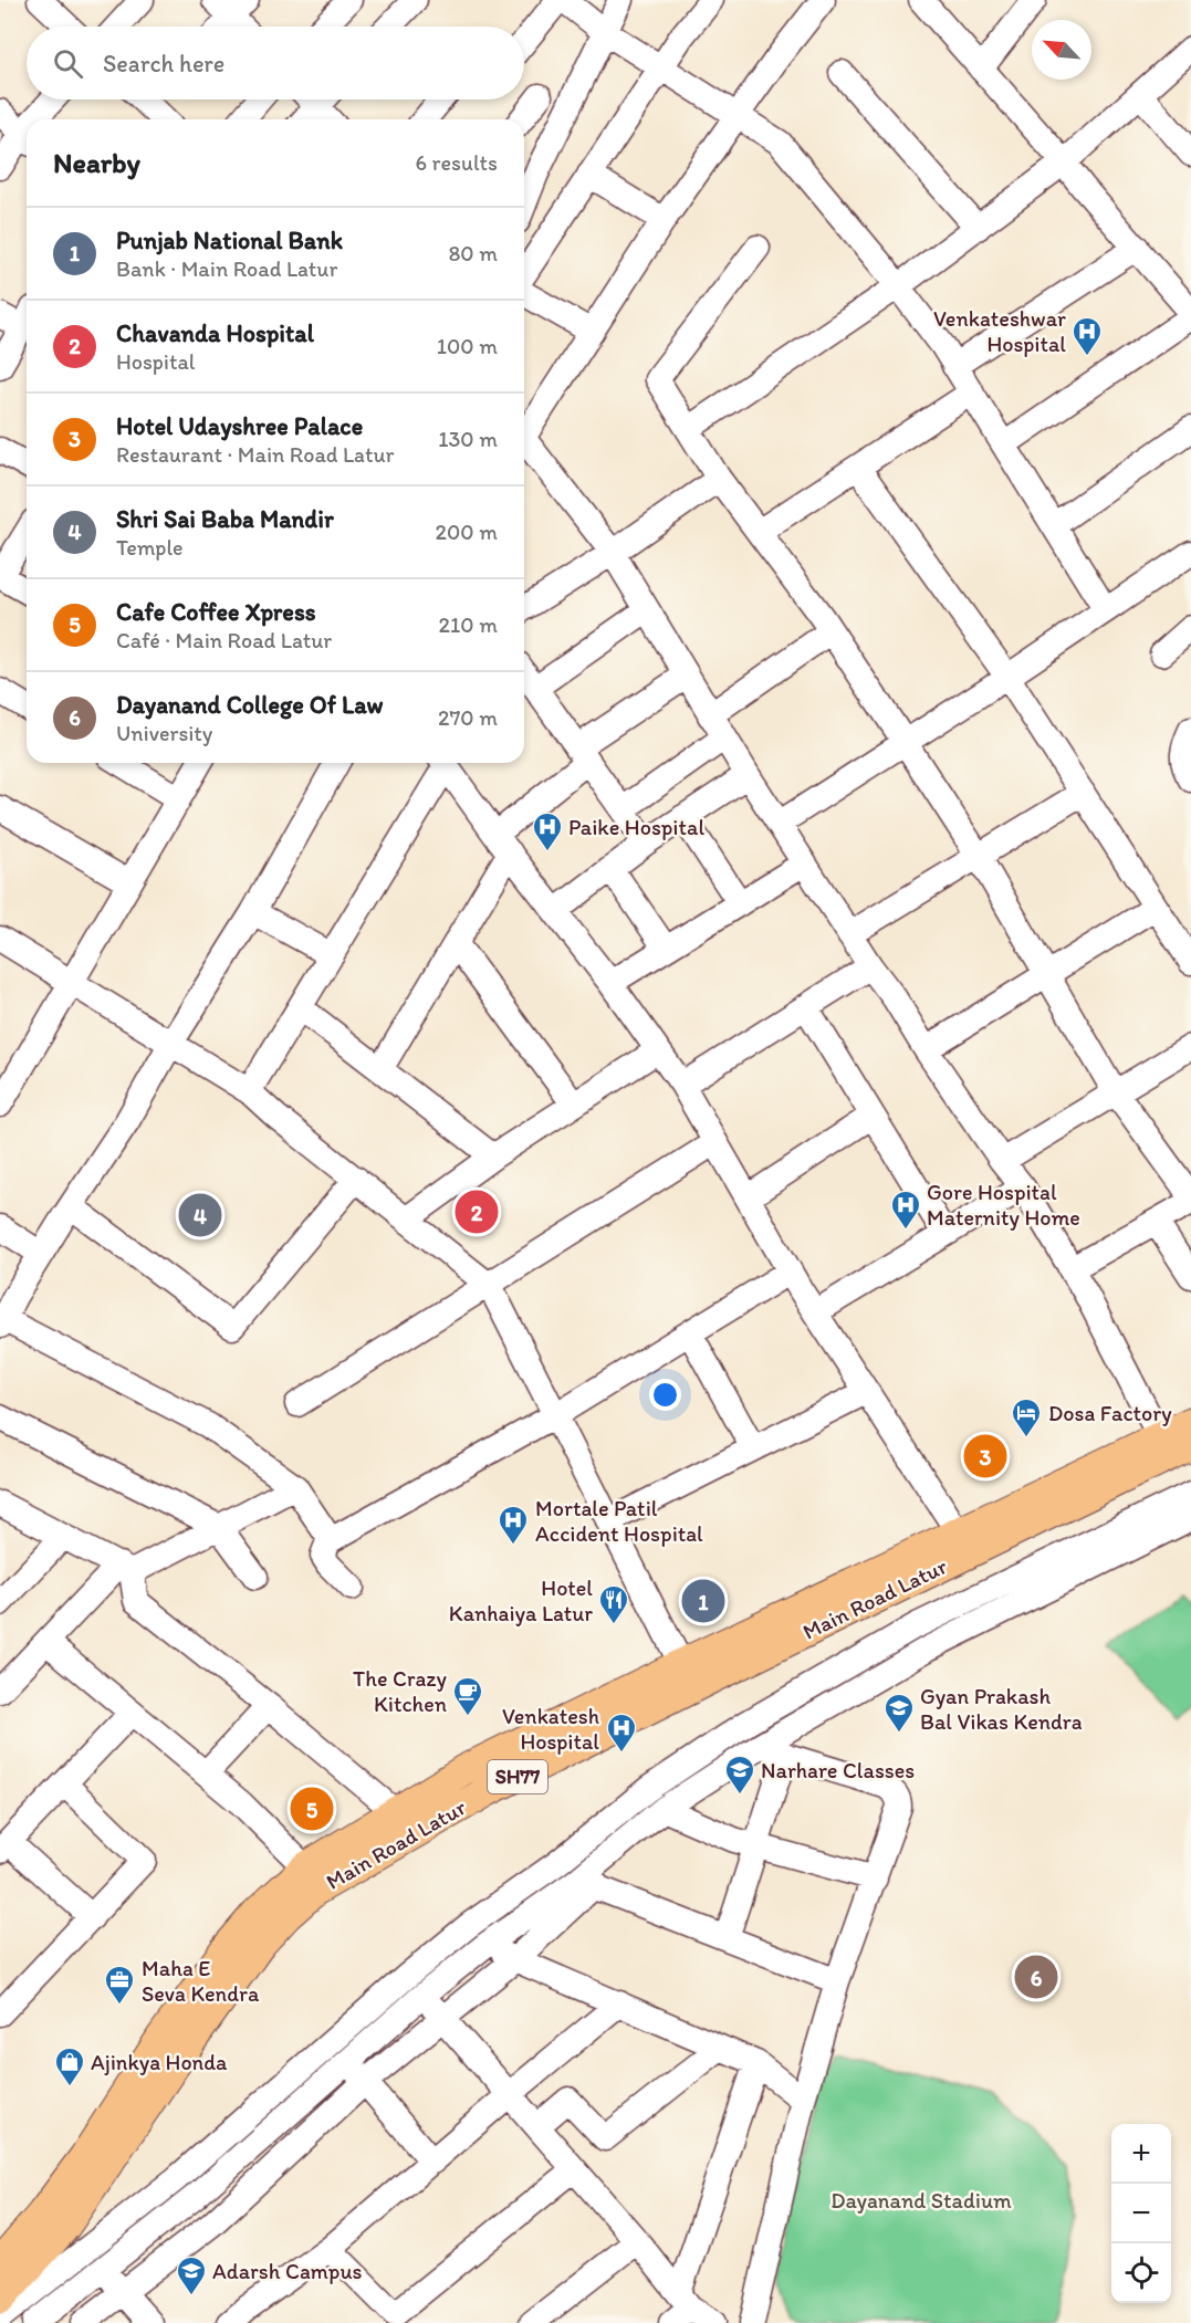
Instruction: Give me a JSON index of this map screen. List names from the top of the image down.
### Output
{
  "streets": {
    "main road": ["Main Road Latur", "SH77"]
  },
  "parks": ["Dayanand Stadium"],
  "places": {
    "hospital": [
      "Venkateshwar Hospital",
      "Paike Hospital",
      "Gore Hospital Maternity Home",
      "Mortale Patil Accident Hospital",
      "Venkatesh Hospital"
    ],
    "hotel": ["Dosa Factory"],
    "restaurant": ["Hotel Kanhaiya Latur"],
    "cafe": ["The Crazy Kitchen"],
    "school or university": ["Gyan Prakash Bal Vikas Kendra", "Narhare Classes", "Adarsh Campus"],
    "office": ["Maha E Seva Kendra"],
    "shop": ["Ajinkya Honda"]
  },
  "north": "top left",
  "page": {
    "search": "Search here",
    "heading": ["Nearby", "6 results"],
    "list": [
      {
        "mark": "1",
        "name": "Punjab National Bank",
        "note": "Bank · Main Road Latur",
        "value": "80 m"
      },
      {
        "mark": "2",
        "name": "Chavanda Hospital",
        "note": "Hospital",
        "value": "100 m"
      },
      {
        "mark": "3",
        "name": "Hotel Udayshree Palace",
        "note": "Restaurant · Main Road Latur",
        "value": "130 m"
      },
      {
        "mark": "4",
        "name": "Shri Sai Baba Mandir",
        "note": "Temple",
        "value": "200 m"
      },
      {
        "mark": "5",
        "name": "Cafe Coffee Xpress",
        "note": "Café · Main Road Latur",
        "value": "210 m"
      },
      {
        "mark": "6",
        "name": "Dayanand College Of Law",
        "note": "University",
        "value": "270 m"
      }
    ],
    "pins": [
      "2",
      "4",
      "3",
      "1",
      "5",
      "6"
    ],
    "map_buttons": ["+", "−"]
  }
}
